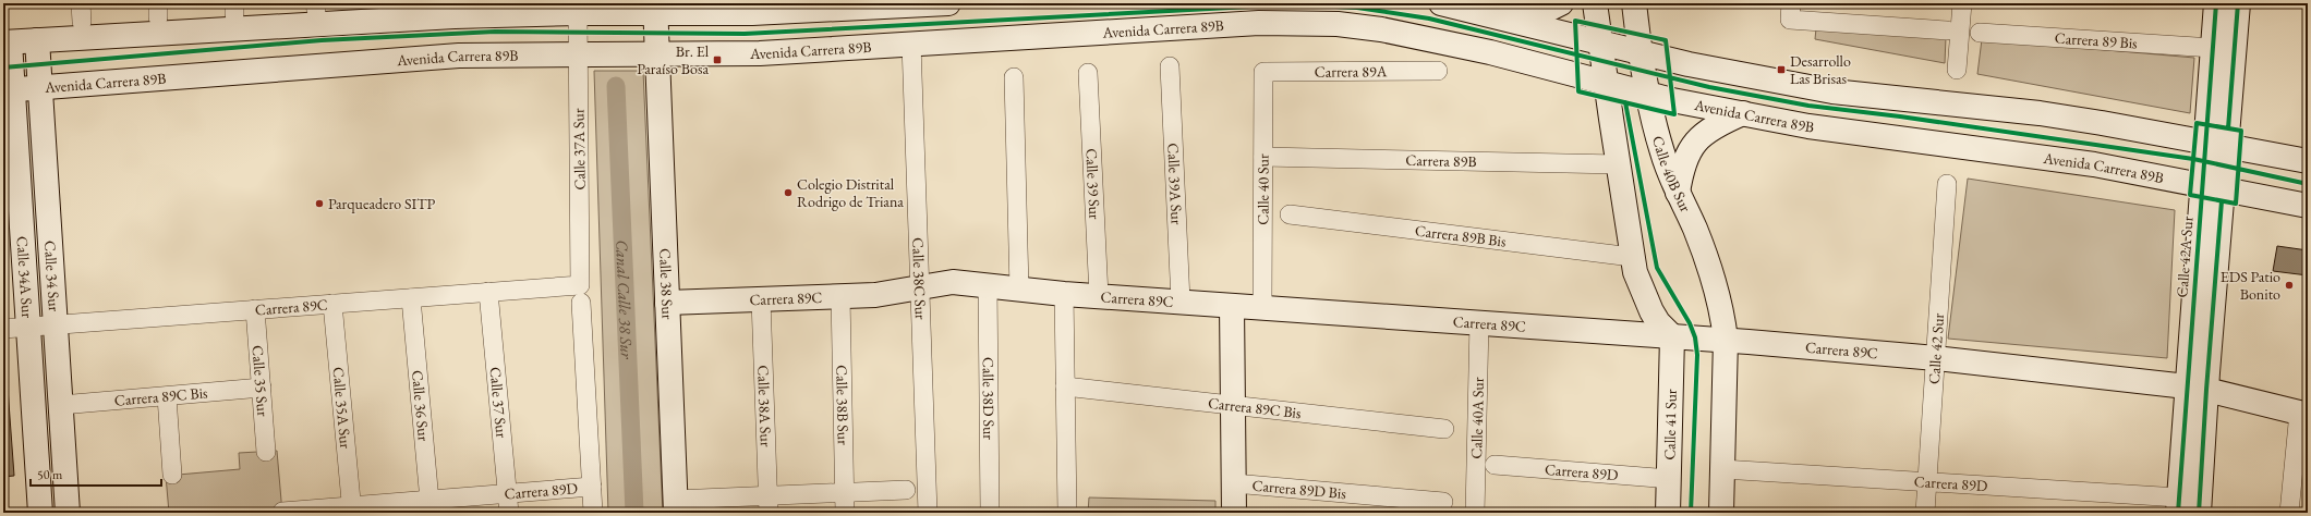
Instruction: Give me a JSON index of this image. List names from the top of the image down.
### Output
{
  "streets": {
    "street": [
      "Avenida Carrera 89B",
      "Carrera 89 Bis",
      "Carrera 89A",
      "Calle 37A Sur",
      "Carrera 89B",
      "Calle 40B Sur",
      "Calle 39 Sur",
      "Calle 39A Sur",
      "Calle 40 Sur",
      "Carrera 89B Bis",
      "Calle 42A Sur",
      "Calle 34 Sur",
      "Calle 34A Sur",
      "Calle 38C Sur",
      "Calle 38 Sur",
      "Carrera 89C",
      "Calle 42 Sur",
      "Calle 35 Sur",
      "Carrera 89C Bis",
      "Calle 38D Sur",
      "Calle 37 Sur",
      "Calle 36 Sur",
      "Calle 38B Sur",
      "Calle 38A Sur",
      "Calle 35A Sur",
      "Calle 40A Sur",
      "Calle 41 Sur",
      "Carrera 89D",
      "Carrera 89D Bis"
    ]
  },
  "crossings": [
    ["Avenida Carrera 89B", "Calle 37A Sur"],
    ["Avenida Carrera 89B", "Calle 40B Sur"],
    ["Avenida Carrera 89B", "Calle 42A Sur"],
    ["Avenida Carrera 89B", "Calle 34 Sur"],
    ["Avenida Carrera 89B", "Calle 34A Sur"],
    ["Avenida Carrera 89B", "Calle 38C Sur"],
    ["Avenida Carrera 89B", "Calle 38 Sur"],
    ["Carrera 89 Bis", "Calle 42A Sur"],
    ["Carrera 89A", "Calle 40 Sur"],
    ["Calle 37A Sur", "Carrera 89C"],
    ["Calle 37A Sur", "Carrera 89D"],
    ["Carrera 89B", "Calle 40 Sur"],
    ["Calle 40B Sur", "Carrera 89C"],
    ["Calle 39 Sur", "Carrera 89C"],
    ["Calle 39A Sur", "Carrera 89C"],
    ["Calle 40 Sur", "Carrera 89C"],
    ["Calle 42A Sur", "Carrera 89C"],
    ["Calle 42A Sur", "Carrera 89D"],
    ["Calle 34 Sur", "Carrera 89C"],
    ["Calle 34 Sur", "Carrera 89C Bis"],
    ["Calle 34A Sur", "Carrera 89C"],
    ["Calle 38C Sur", "Carrera 89C"],
    ["Calle 38 Sur", "Carrera 89C"],
    ["Carrera 89C", "Calle 42 Sur"],
    ["Carrera 89C", "Calle 35 Sur"],
    ["Carrera 89C", "Calle 38D Sur"],
    ["Carrera 89C", "Calle 37 Sur"],
    ["Carrera 89C", "Calle 36 Sur"],
    ["Carrera 89C", "Calle 38B Sur"],
    ["Carrera 89C", "Calle 38A Sur"],
    ["Carrera 89C", "Calle 35A Sur"],
    ["Carrera 89C", "Calle 40A Sur"],
    ["Carrera 89C", "Calle 41 Sur"],
    ["Calle 42 Sur", "Carrera 89D"],
    ["Calle 35 Sur", "Carrera 89C Bis"],
    ["Calle 37 Sur", "Carrera 89D"],
    ["Calle 36 Sur", "Carrera 89D"],
    ["Calle 35A Sur", "Carrera 89D"],
    ["Calle 41 Sur", "Carrera 89D"]
  ],
  "water": ["Canal Calle 38 Sur"],
  "places": {
    "transit": ["Br. El Paraíso Bosa", "Desarrollo Las Brisas"],
    "other": ["Colegio Distrital Rodrigo de Triana", "Parqueadero SITP", "EDS Patio Bonito"]
  },
  "scale_bar": "50 m"
}
